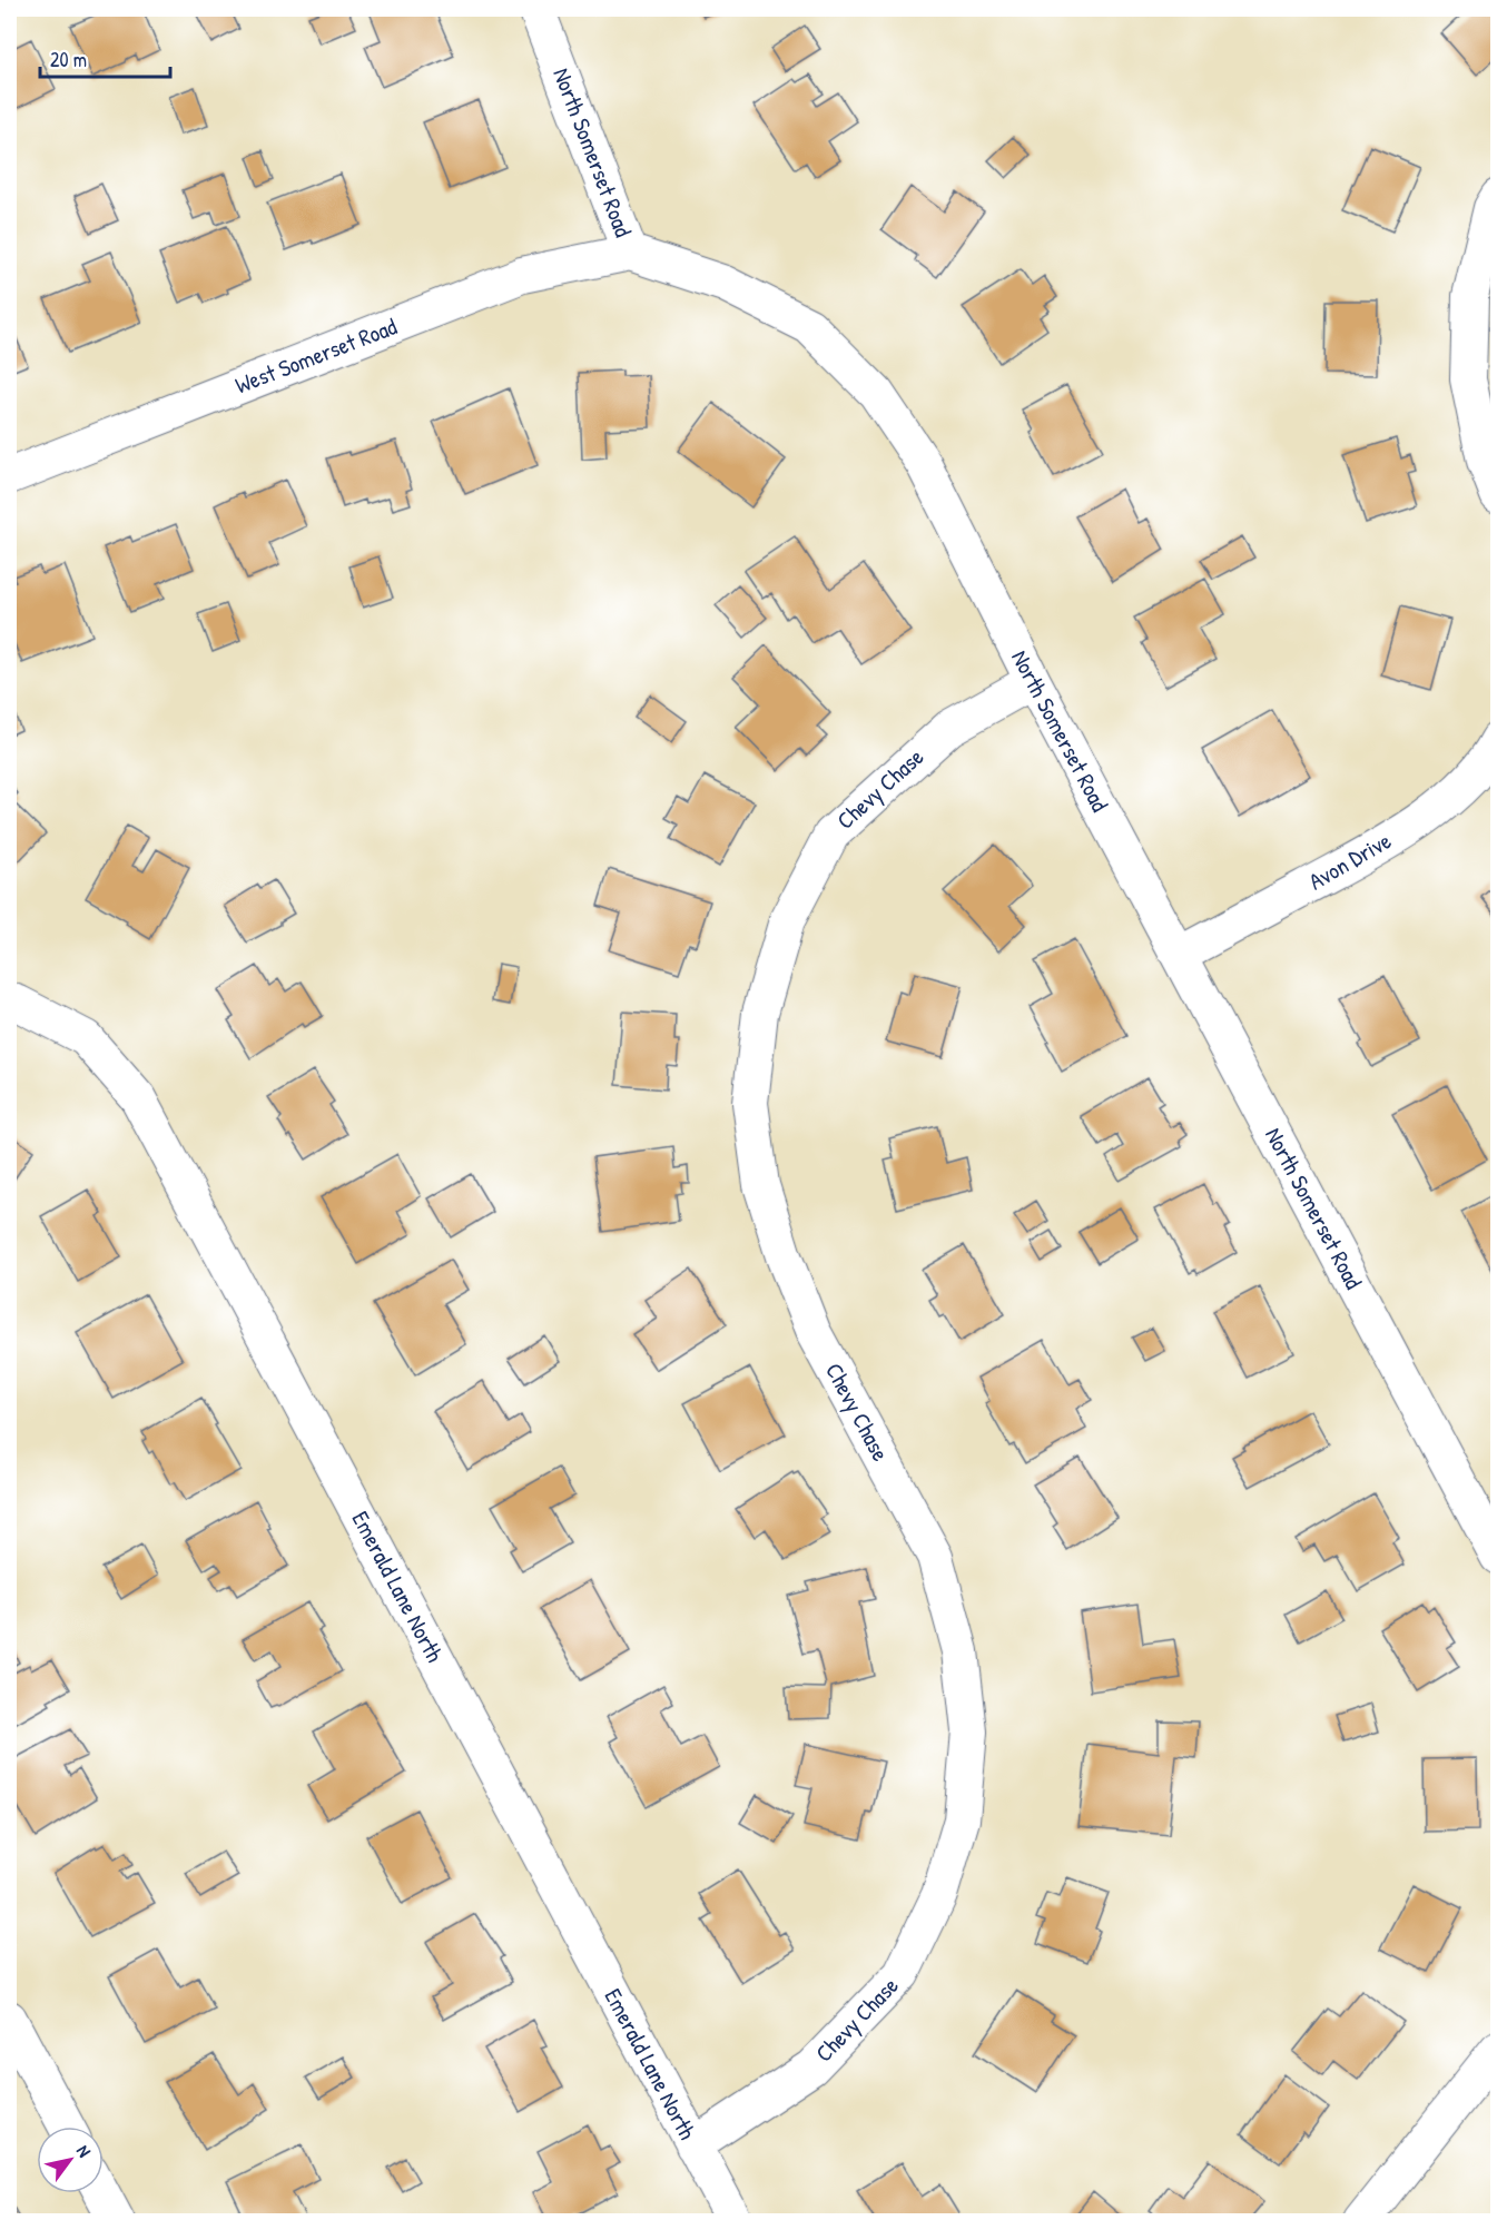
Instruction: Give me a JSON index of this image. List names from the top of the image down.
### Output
{
  "streets": {
    "street": [
      "North Somerset Road",
      "West Somerset Road",
      "Chevy Chase",
      "Avon Drive",
      "Emerald Lane North"
    ]
  },
  "crossings": [
    ["North Somerset Road", "West Somerset Road"],
    ["North Somerset Road", "Chevy Chase"],
    ["North Somerset Road", "Avon Drive"],
    ["Chevy Chase", "Emerald Lane North"]
  ],
  "scale_bar": "20 m",
  "north": "top right"
}
